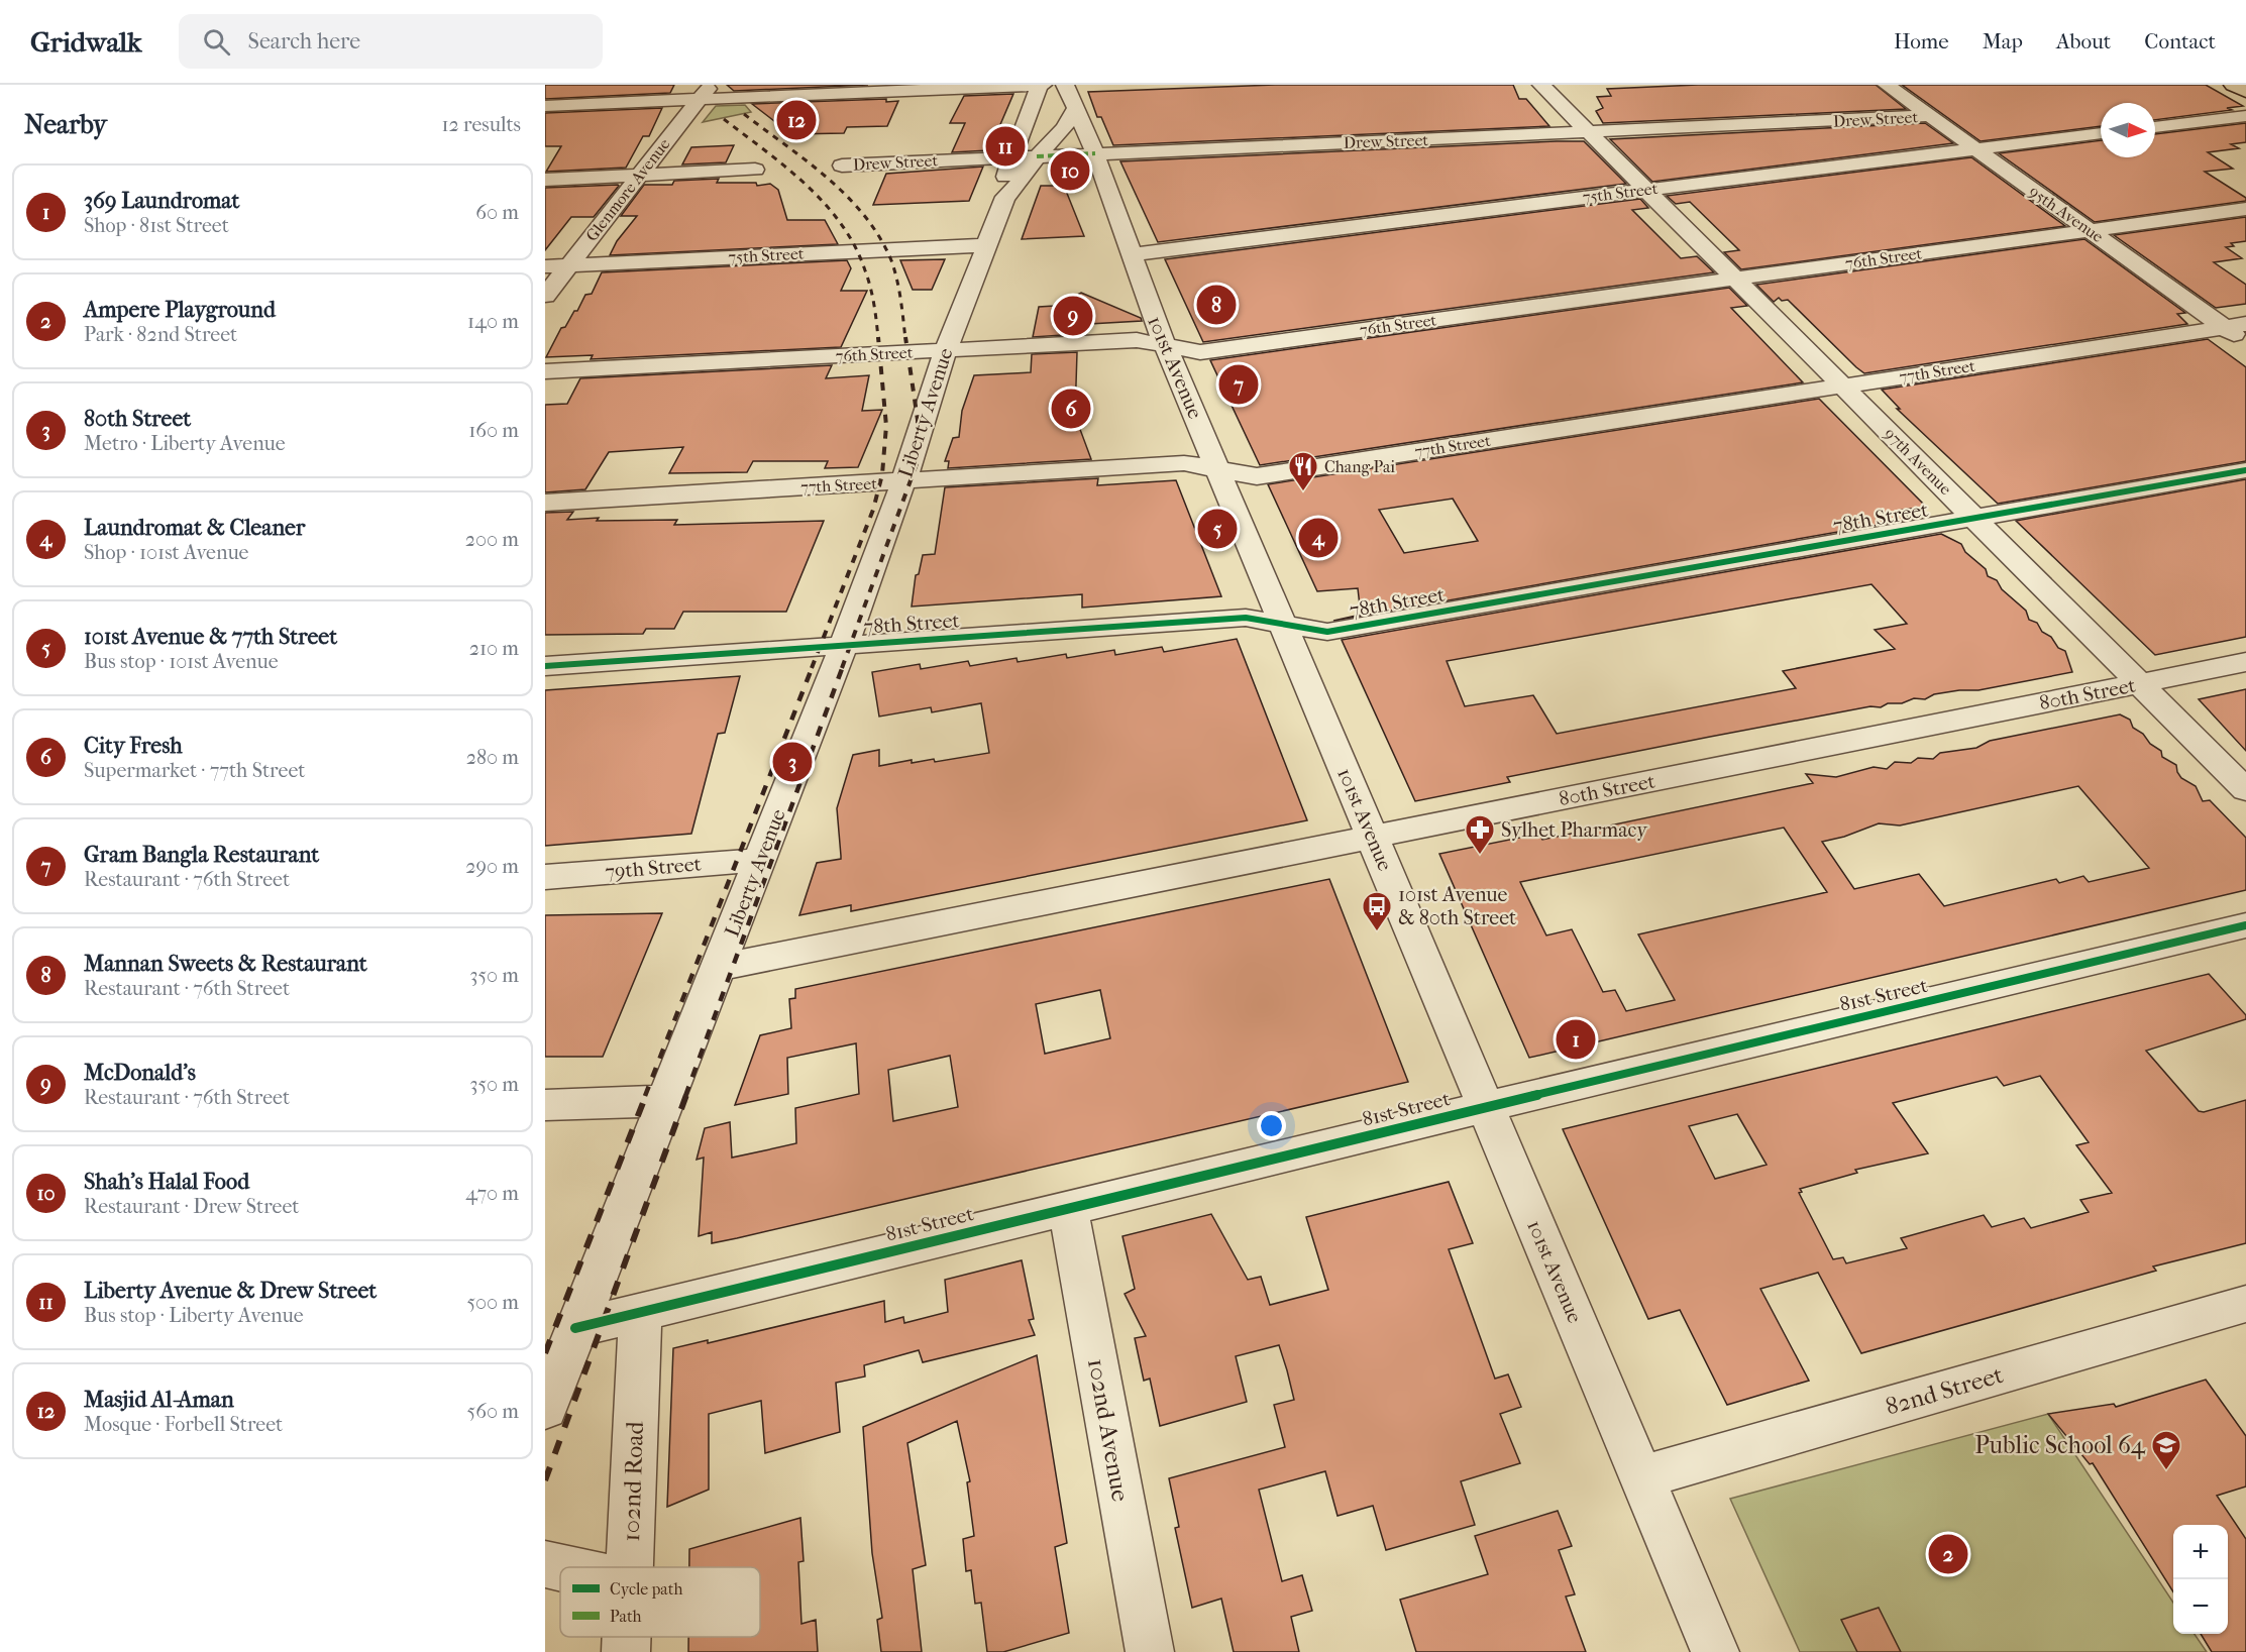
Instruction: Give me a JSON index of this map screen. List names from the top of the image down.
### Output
{
  "streets": {
    "street": [
      "Drew Street",
      "Glenmore Avenue",
      "75th Street",
      "95th Avenue",
      "76th Street",
      "101st Avenue",
      "77th Street",
      "Liberty Avenue",
      "97th Avenue",
      "78th Street",
      "80th Street",
      "79th Street",
      "81st Street",
      "82nd Street",
      "102nd Avenue",
      "102nd Road"
    ]
  },
  "crossings": [
    ["Drew Street", "95th Avenue"],
    ["Drew Street", "101st Avenue"],
    ["Drew Street", "Liberty Avenue"],
    ["Drew Street", "97th Avenue"],
    ["Glenmore Avenue", "75th Street"],
    ["75th Street", "95th Avenue"],
    ["75th Street", "101st Avenue"],
    ["75th Street", "Liberty Avenue"],
    ["75th Street", "97th Avenue"],
    ["95th Avenue", "76th Street"],
    ["95th Avenue", "77th Street"],
    ["76th Street", "101st Avenue"],
    ["76th Street", "Liberty Avenue"],
    ["76th Street", "97th Avenue"],
    ["101st Avenue", "77th Street"],
    ["101st Avenue", "Liberty Avenue"],
    ["101st Avenue", "78th Street"],
    ["101st Avenue", "80th Street"],
    ["101st Avenue", "81st Street"],
    ["101st Avenue", "82nd Street"],
    ["77th Street", "Liberty Avenue"],
    ["77th Street", "97th Avenue"],
    ["Liberty Avenue", "78th Street"],
    ["Liberty Avenue", "80th Street"],
    ["Liberty Avenue", "79th Street"],
    ["Liberty Avenue", "81st Street"],
    ["97th Avenue", "78th Street"],
    ["97th Avenue", "80th Street"],
    ["81st Street", "102nd Avenue"],
    ["81st Street", "102nd Road"]
  ],
  "places": {
    "restaurant": ["Chang Pai"],
    "pharmacy": ["Sylhet Pharmacy"],
    "bus stop": ["101st Avenue & 80th Street"],
    "school or university": ["Public School 64"]
  },
  "legend": ["Cycle path", "Path"],
  "north": "right",
  "page": {
    "header": "Gridwalk",
    "search": "Search here",
    "nav": [
      "Home",
      "Map",
      "About",
      "Contact"
    ],
    "heading": ["Nearby", "12 results"],
    "pins": [
      "12",
      "11",
      "10",
      "8",
      "9",
      "7",
      "6",
      "5",
      "4",
      "3",
      "1",
      "2"
    ],
    "list": [
      {
        "mark": "1",
        "name": "369 Laundromat",
        "note": "Shop · 81st Street",
        "value": "60 m"
      },
      {
        "mark": "2",
        "name": "Ampere Playground",
        "note": "Park · 82nd Street",
        "value": "140 m"
      },
      {
        "mark": "3",
        "name": "80th Street",
        "note": "Metro · Liberty Avenue",
        "value": "160 m"
      },
      {
        "mark": "4",
        "name": "Laundromat & Cleaner",
        "note": "Shop · 101st Avenue",
        "value": "200 m"
      },
      {
        "mark": "5",
        "name": "101st Avenue & 77th Street",
        "note": "Bus stop · 101st Avenue",
        "value": "210 m"
      },
      {
        "mark": "6",
        "name": "City Fresh",
        "note": "Supermarket · 77th Street",
        "value": "280 m"
      },
      {
        "mark": "7",
        "name": "Gram Bangla Restaurant",
        "note": "Restaurant · 76th Street",
        "value": "290 m"
      },
      {
        "mark": "8",
        "name": "Mannan Sweets & Restaurant",
        "note": "Restaurant · 76th Street",
        "value": "350 m"
      },
      {
        "mark": "9",
        "name": "McDonald's",
        "note": "Restaurant · 76th Street",
        "value": "350 m"
      },
      {
        "mark": "10",
        "name": "Shah's Halal Food",
        "note": "Restaurant · Drew Street",
        "value": "470 m"
      },
      {
        "mark": "11",
        "name": "Liberty Avenue & Drew Street",
        "note": "Bus stop · Liberty Avenue",
        "value": "500 m"
      },
      {
        "mark": "12",
        "name": "Masjid Al-Aman",
        "note": "Mosque · Forbell Street",
        "value": "560 m"
      }
    ],
    "map_buttons": ["+", "−"]
  }
}
